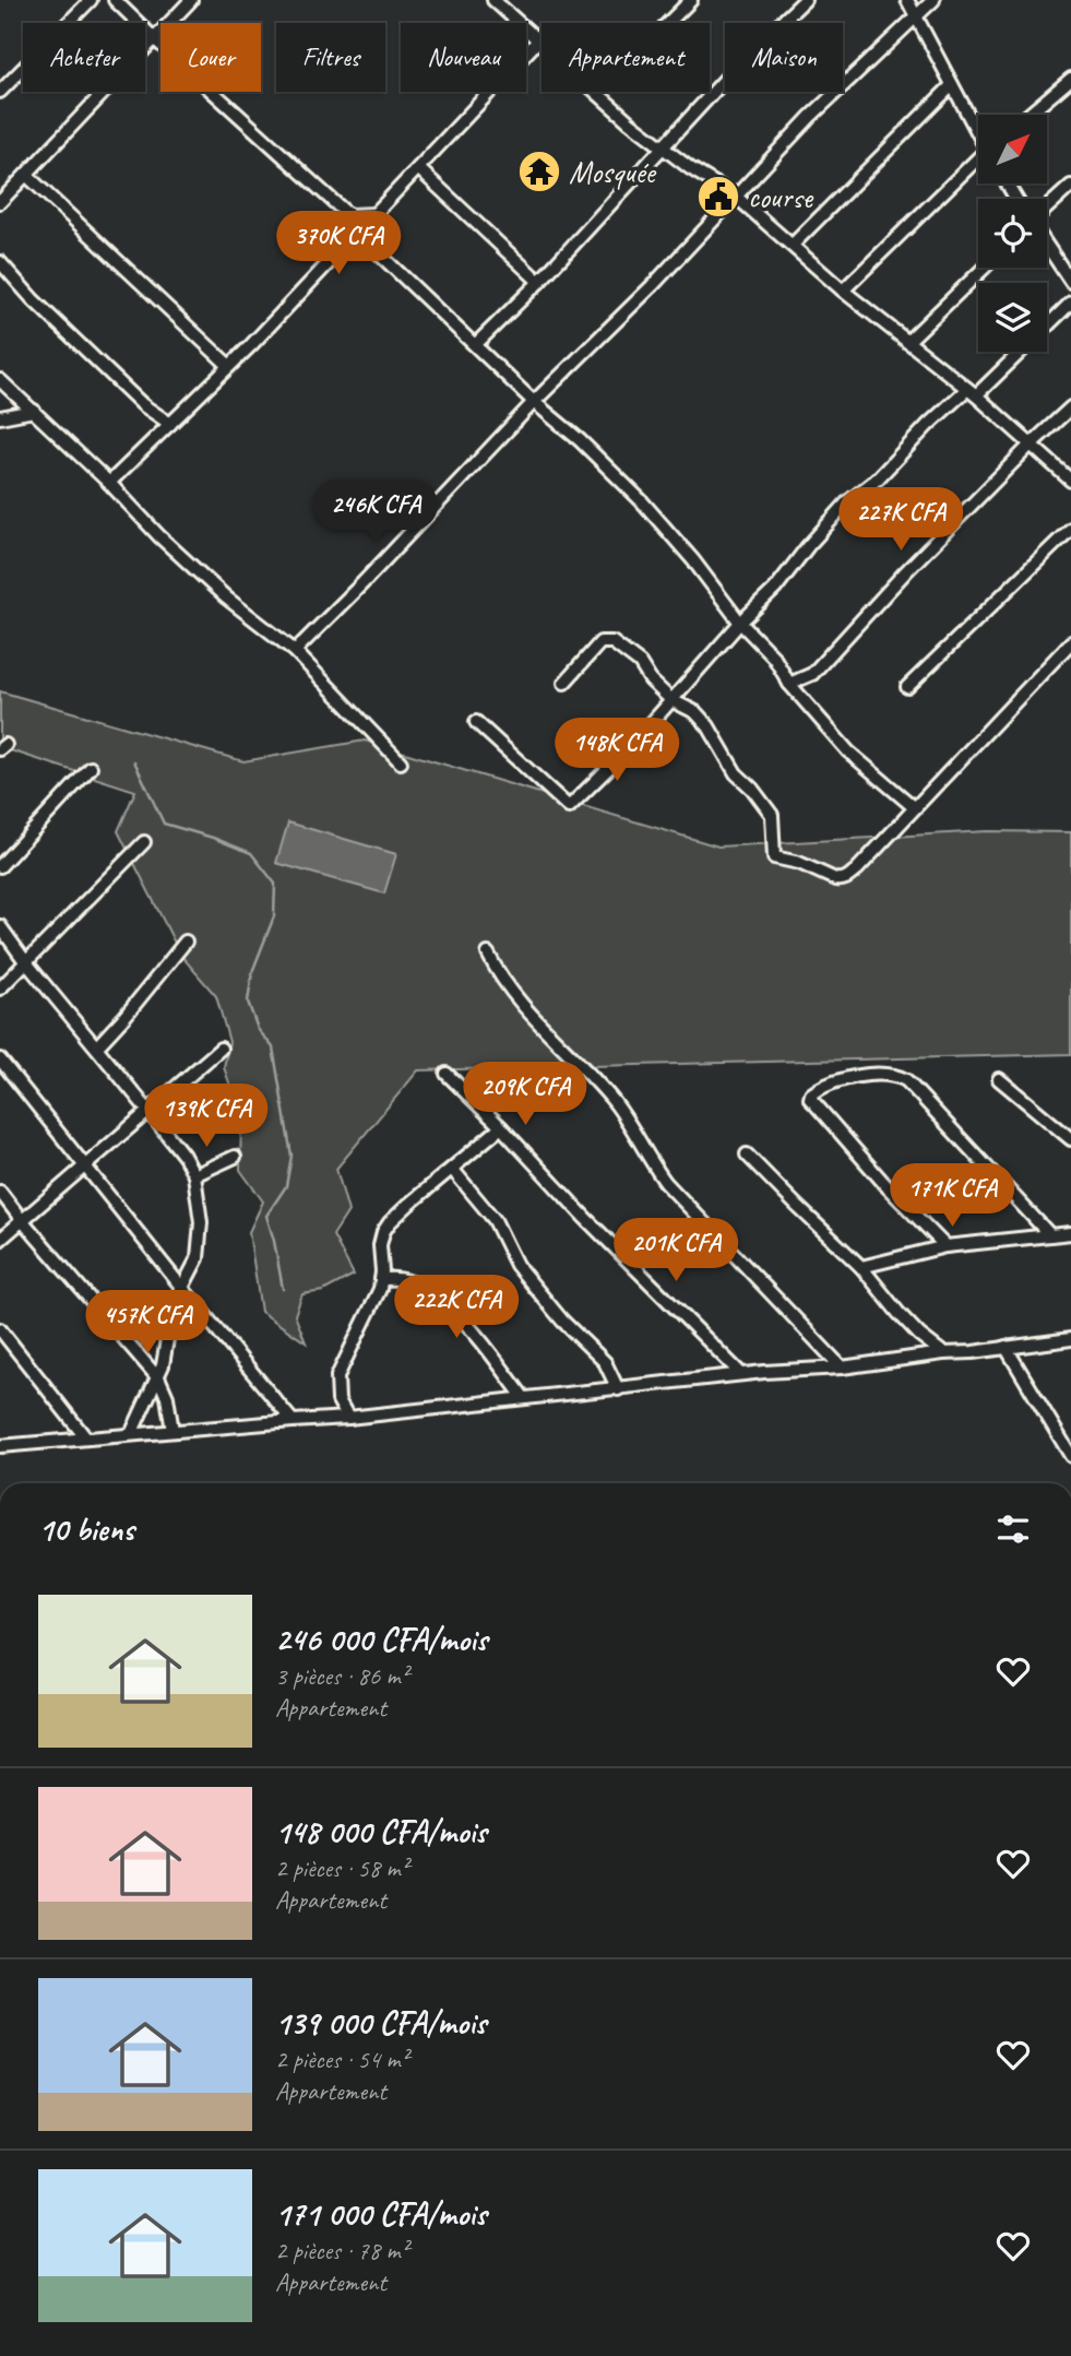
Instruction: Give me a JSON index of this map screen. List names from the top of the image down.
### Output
{
  "places": {
    "temple": ["Mosquée"],
    "public building": ["course"]
  },
  "north": "top right",
  "page": {
    "chip": [
      "Acheter",
      "Louer",
      "Filtres",
      "Nouveau",
      "Appartement",
      "Maison"
    ],
    "price": [
      "370K CFA",
      "246K CFA",
      "227K CFA",
      "148K CFA",
      "209K CFA",
      "139K CFA",
      "171K CFA",
      "201K CFA",
      "222K CFA",
      "457K CFA"
    ],
    "heading": "10 biens",
    "list": [
      {
        "name": "246 000 CFA/mois",
        "note": "3 pièces · 86 m² · Appartement"
      },
      {
        "name": "148 000 CFA/mois",
        "note": "2 pièces · 58 m² · Appartement"
      },
      {
        "name": "139 000 CFA/mois",
        "note": "2 pièces · 54 m² · Appartement"
      },
      {
        "name": "171 000 CFA/mois",
        "note": "2 pièces · 78 m² · Appartement"
      }
    ]
  }
}
